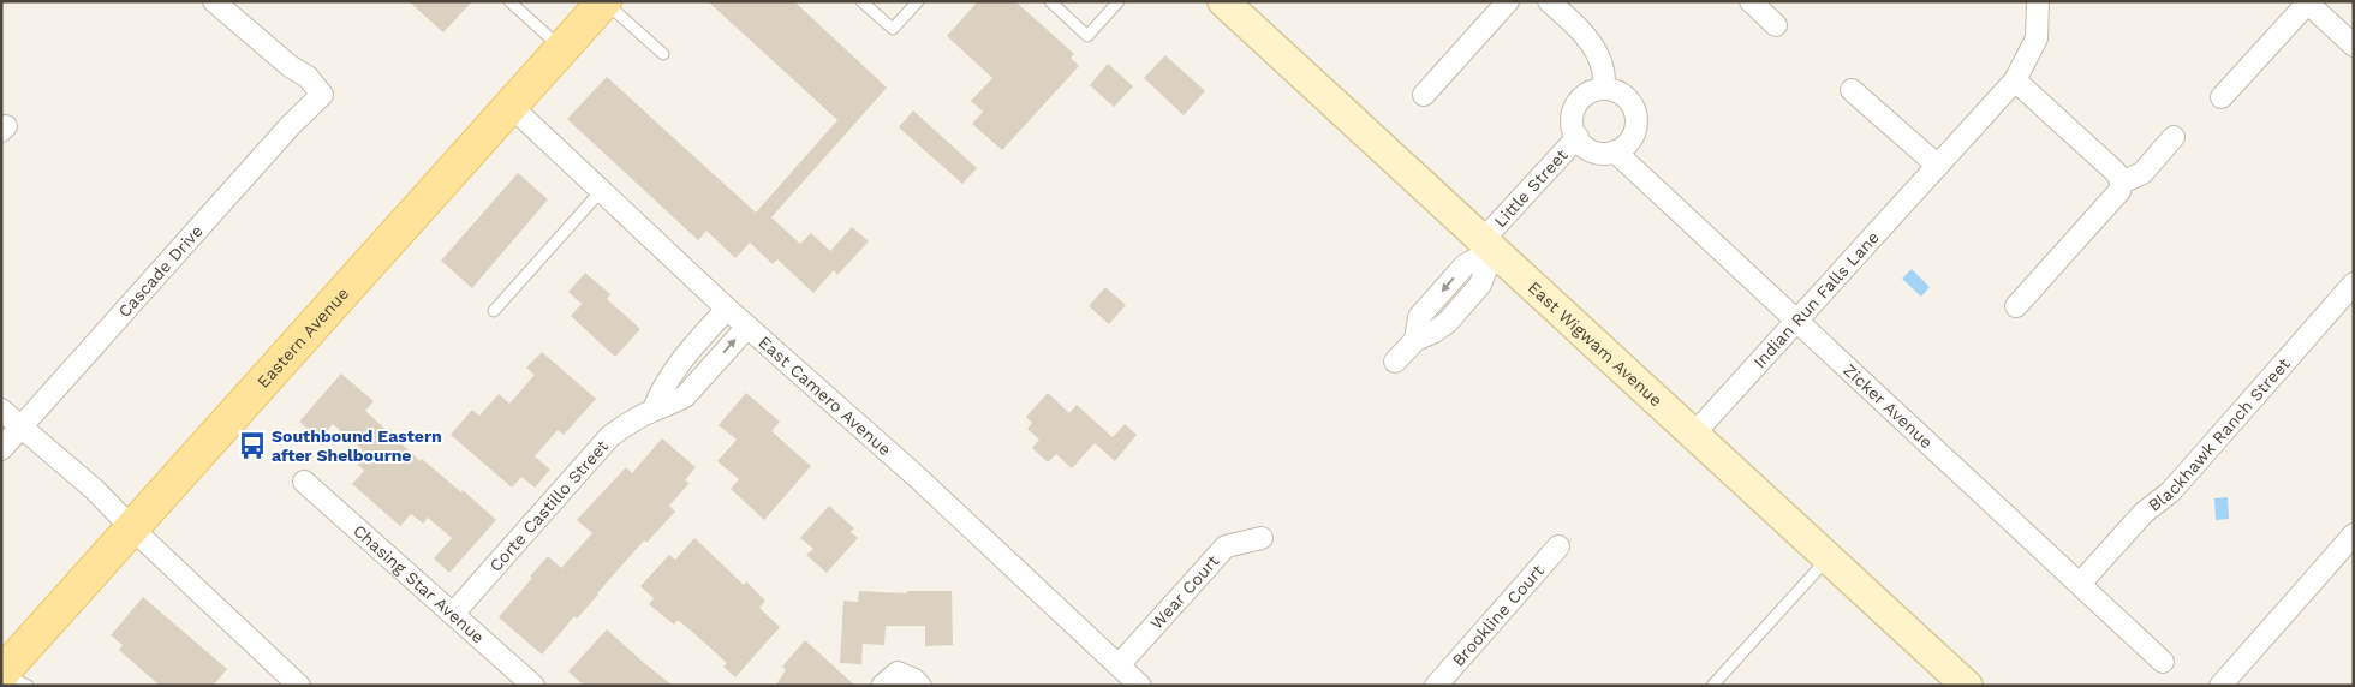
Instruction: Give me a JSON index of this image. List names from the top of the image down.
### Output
{
  "streets": {
    "main road": ["Eastern Avenue", "East Wigwam Avenue"],
    "street": [
      "Little Street",
      "Cascade Drive",
      "Indian Run Falls Lane",
      "East Camero Avenue",
      "Zicker Avenue",
      "Blackhawk Ranch Street",
      "Corte Castillo Street",
      "Chasing Star Avenue",
      "Wear Court",
      "Brookline Court"
    ]
  },
  "crossings": [
    ["Little Street", "East Wigwam Avenue"],
    ["Little Street", "Zicker Avenue"],
    ["Indian Run Falls Lane", "East Wigwam Avenue"],
    ["Indian Run Falls Lane", "Zicker Avenue"],
    ["Eastern Avenue", "East Camero Avenue"],
    ["East Camero Avenue", "Corte Castillo Street"],
    ["East Camero Avenue", "Wear Court"],
    ["Zicker Avenue", "Blackhawk Ranch Street"],
    ["Corte Castillo Street", "Chasing Star Avenue"]
  ],
  "places": {
    "bus stop": ["Southbound Eastern after Shelbourne"]
  }
}
